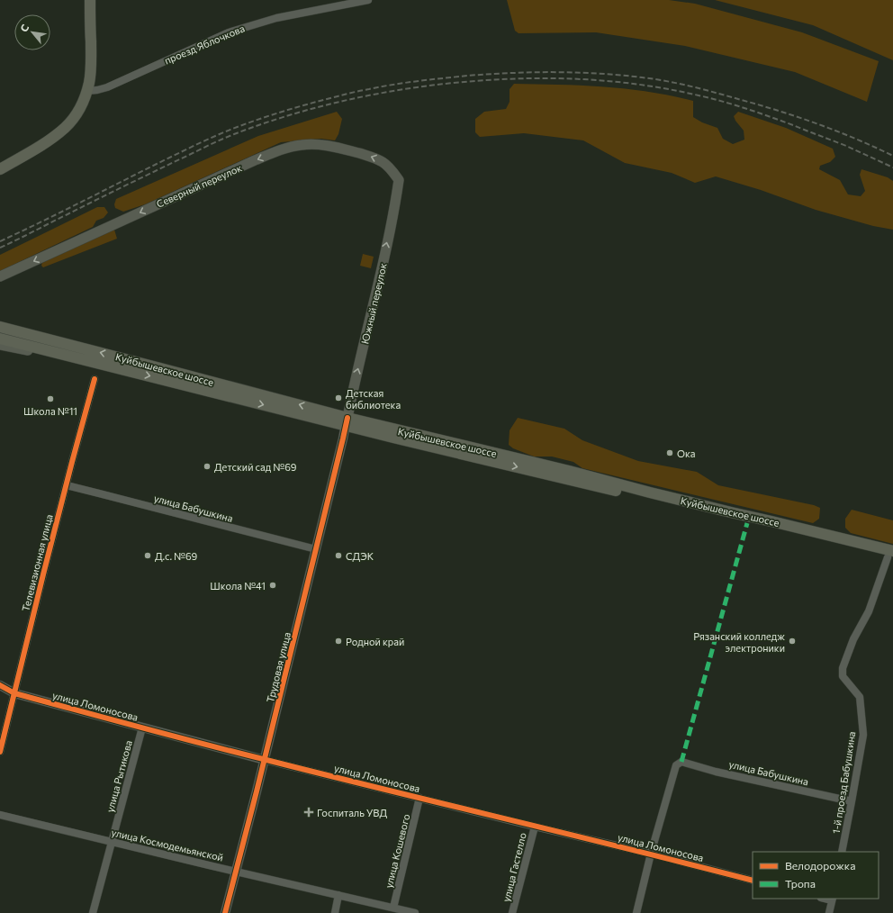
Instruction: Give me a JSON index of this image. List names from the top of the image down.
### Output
{
  "streets": {
    "main road": ["Северный переулок", "Южный переулок", "Куйбышевское шоссе"],
    "street": [
      "проезд Яблочкова",
      "улица Бабушкина",
      "Телевизионная улица",
      "Трудовая улица",
      "улица Ломоносова",
      "улица Рытикова",
      "1-й проезд Бабушкина",
      "улица Космодемьянской",
      "улица Кошевого",
      "улица Гастелло"
    ]
  },
  "crossings": [
    ["Северный переулок", "Южный переулок"],
    ["Южный переулок", "Куйбышевское шоссе"],
    ["Южный переулок", "Трудовая улица"],
    ["Куйбышевское шоссе", "Трудовая улица"],
    ["Куйбышевское шоссе", "1-й проезд Бабушкина"],
    ["улица Бабушкина", "Телевизионная улица"],
    ["улица Бабушкина", "Трудовая улица"],
    ["улица Бабушкина", "улица Ломоносова"],
    ["улица Бабушкина", "1-й проезд Бабушкина"],
    ["Телевизионная улица", "улица Ломоносова"],
    ["Трудовая улица", "улица Ломоносова"],
    ["Трудовая улица", "улица Космодемьянской"],
    ["улица Ломоносова", "улица Рытикова"],
    ["улица Ломоносова", "улица Кошевого"],
    ["улица Ломоносова", "улица Гастелло"],
    ["улица Рытикова", "улица Космодемьянской"],
    ["улица Космодемьянской", "улица Кошевого"]
  ],
  "one_way": ["Северный переулок", "Южный переулок"],
  "places": {
    "other": [
      "Детская библиотека",
      "Школа №11",
      "Ока",
      "Детский сад №69",
      "Д.с. №69",
      "СДЭК",
      "Школа №41",
      "Родной край",
      "Рязанский колледж электроники"
    ],
    "health": ["Госпиталь УВД"]
  },
  "legend": ["Велодорожка", "Тропа"],
  "north": "top left"
}
